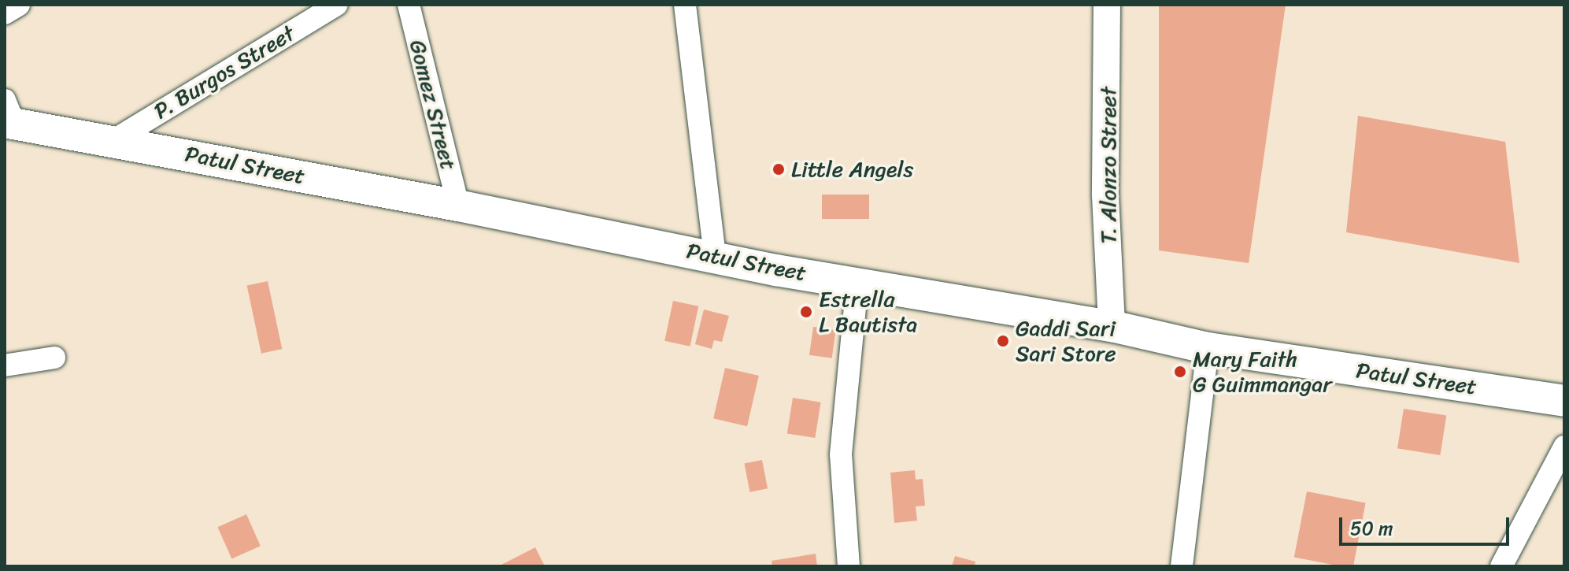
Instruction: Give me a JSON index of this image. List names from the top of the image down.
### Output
{
  "streets": {
    "main road": ["Patul Street"],
    "street": ["P. Burgos Street", "Gomez Street", "T. Alonzo Street"]
  },
  "crossings": [
    ["P. Burgos Street", "Patul Street"],
    ["Gomez Street", "Patul Street"],
    ["Patul Street", "T. Alonzo Street"]
  ],
  "places": [
    "Little Angels",
    "Estrella L Bautista",
    "Gaddi Sari Sari Store",
    "Mary Faith G Guimmangar"
  ],
  "scale_bar": "50 m"
}
